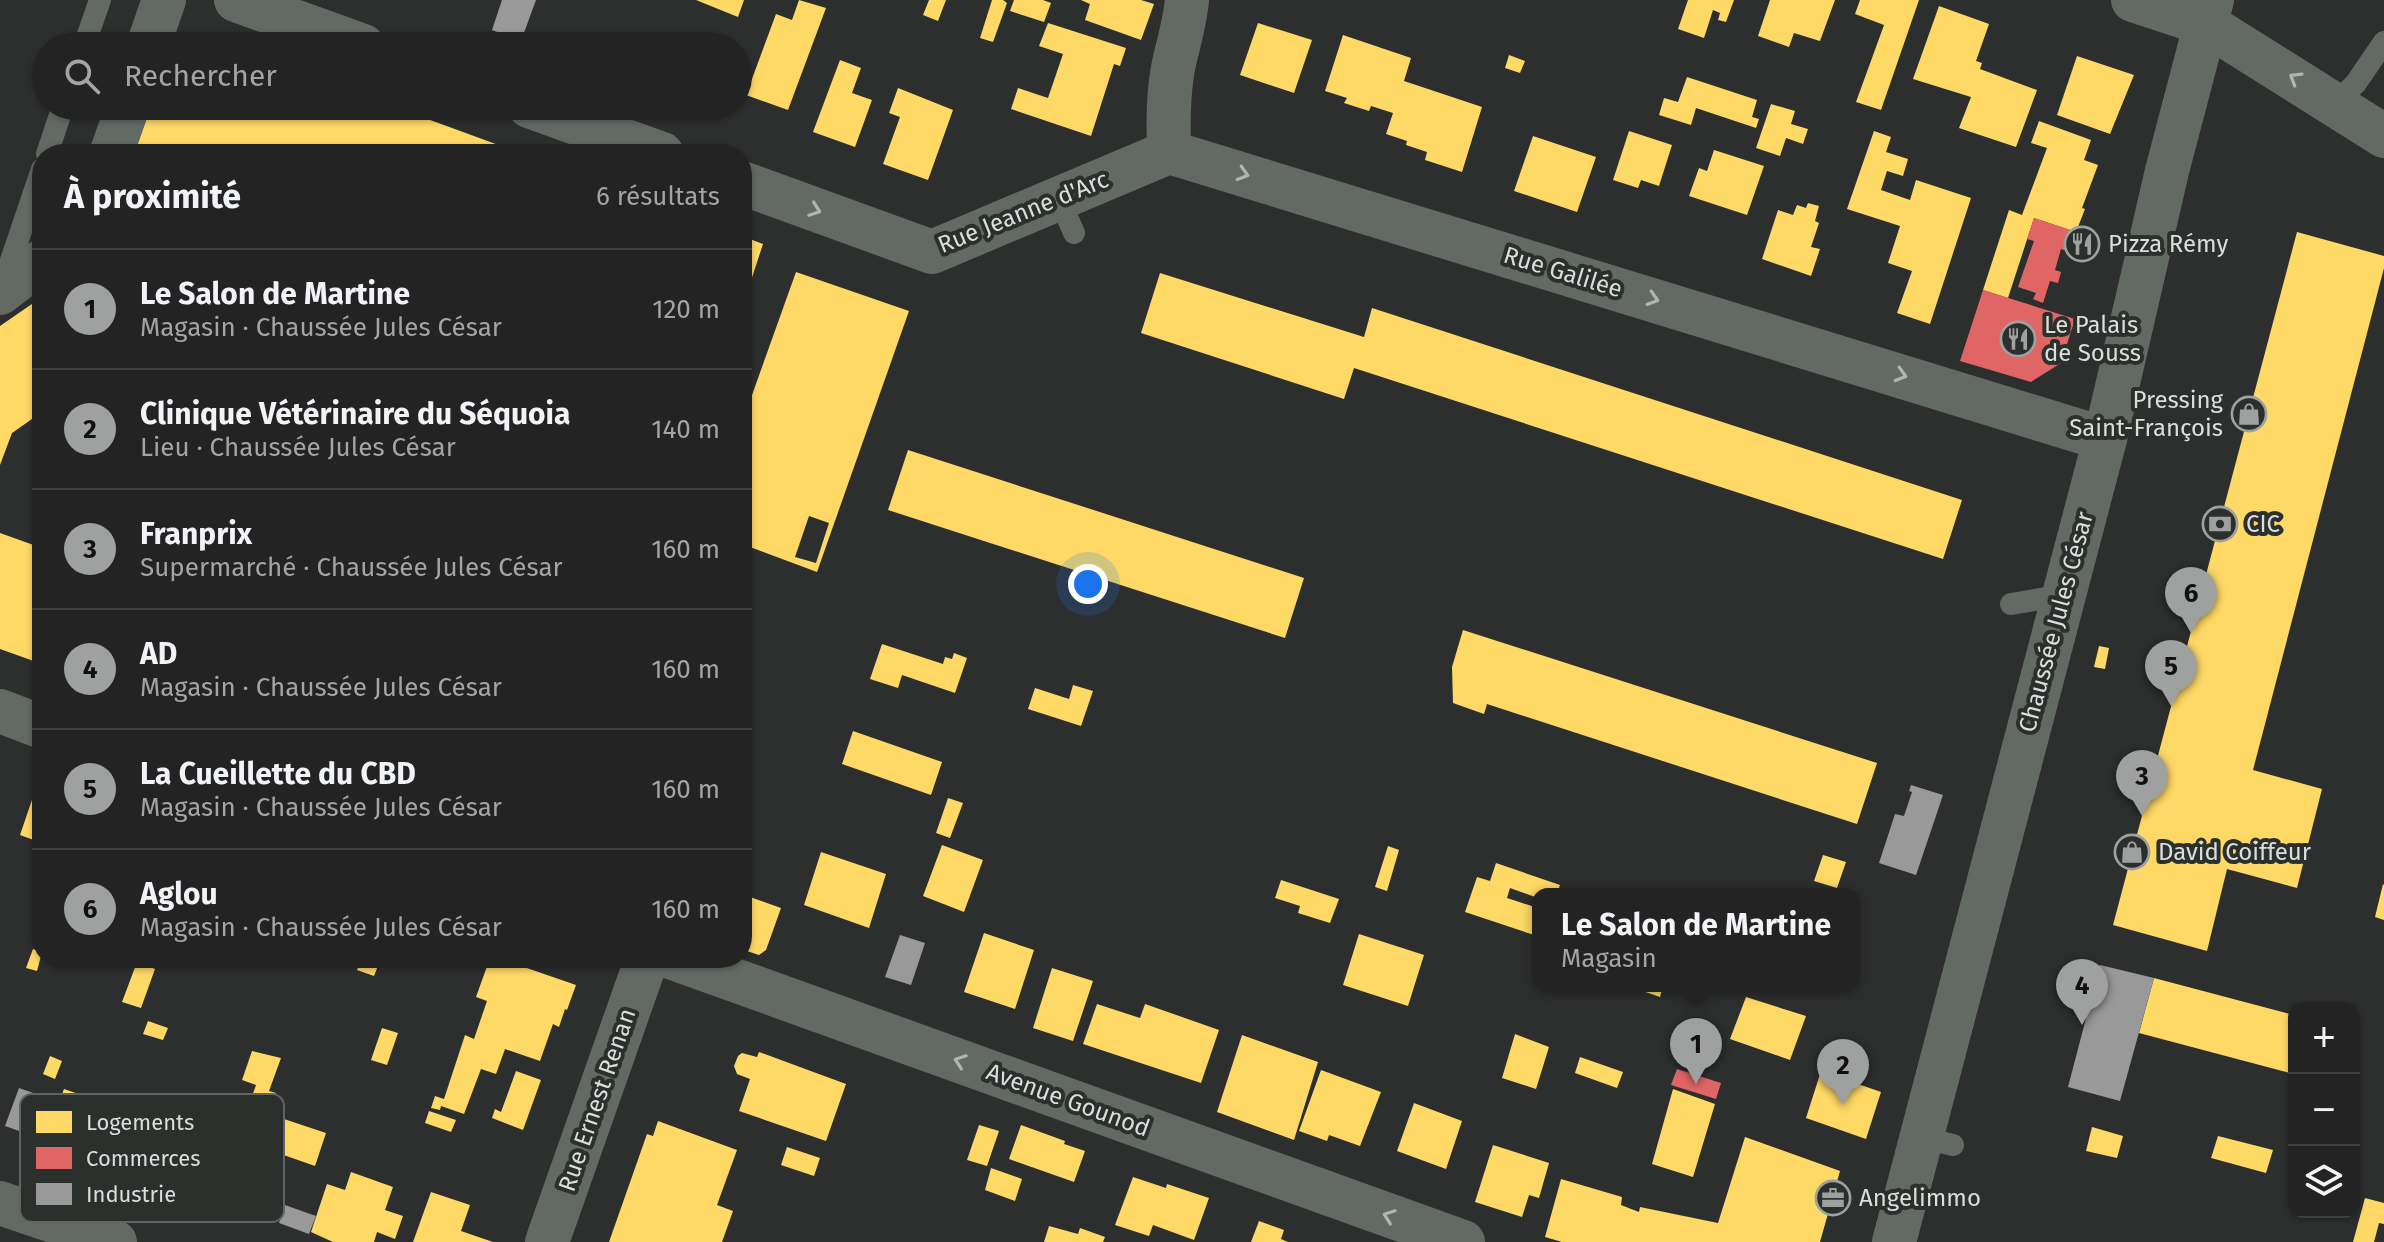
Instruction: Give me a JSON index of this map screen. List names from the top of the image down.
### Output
{
  "streets": {
    "street": [
      "Rue Jeanne d'Arc",
      "Rue Galilée",
      "Chaussée Jules César",
      "Rue Ernest Renan",
      "Avenue Gounod"
    ]
  },
  "crossings": [
    ["Rue Jeanne d'Arc", "Rue Galilée"],
    ["Rue Galilée", "Chaussée Jules César"]
  ],
  "one_way": ["Rue Jeanne d'Arc", "Rue Galilée", "Avenue Gounod"],
  "places": {
    "restaurant": ["Pizza Rémy", "Le Palais de Souss"],
    "shop": ["Pressing Saint-François", "David Coiffeur"],
    "bank": ["CIC"],
    "office": ["Angelimmo"]
  },
  "legend": ["Logements", "Commerces", "Industrie"],
  "page": {
    "search": "Rechercher",
    "heading": ["À proximité", "6 résultats"],
    "list": [
      {
        "mark": "1",
        "name": "Le Salon de Martine",
        "note": "Magasin · Chaussée Jules César",
        "value": "120 m"
      },
      {
        "mark": "2",
        "name": "Clinique Vétérinaire du Séquoia",
        "note": "Lieu · Chaussée Jules César",
        "value": "140 m"
      },
      {
        "mark": "3",
        "name": "Franprix",
        "note": "Supermarché · Chaussée Jules César",
        "value": "160 m"
      },
      {
        "mark": "4",
        "name": "AD",
        "note": "Magasin · Chaussée Jules César",
        "value": "160 m"
      },
      {
        "mark": "5",
        "name": "La Cueillette du CBD",
        "note": "Magasin · Chaussée Jules César",
        "value": "160 m"
      },
      {
        "mark": "6",
        "name": "Aglou",
        "note": "Magasin · Chaussée Jules César",
        "value": "160 m"
      }
    ],
    "pins": [
      "6",
      "5",
      "3",
      "4",
      "1",
      "2"
    ],
    "popup": ["Le Salon de Martine", "Magasin"],
    "map_buttons": ["+", "−"]
  }
}
